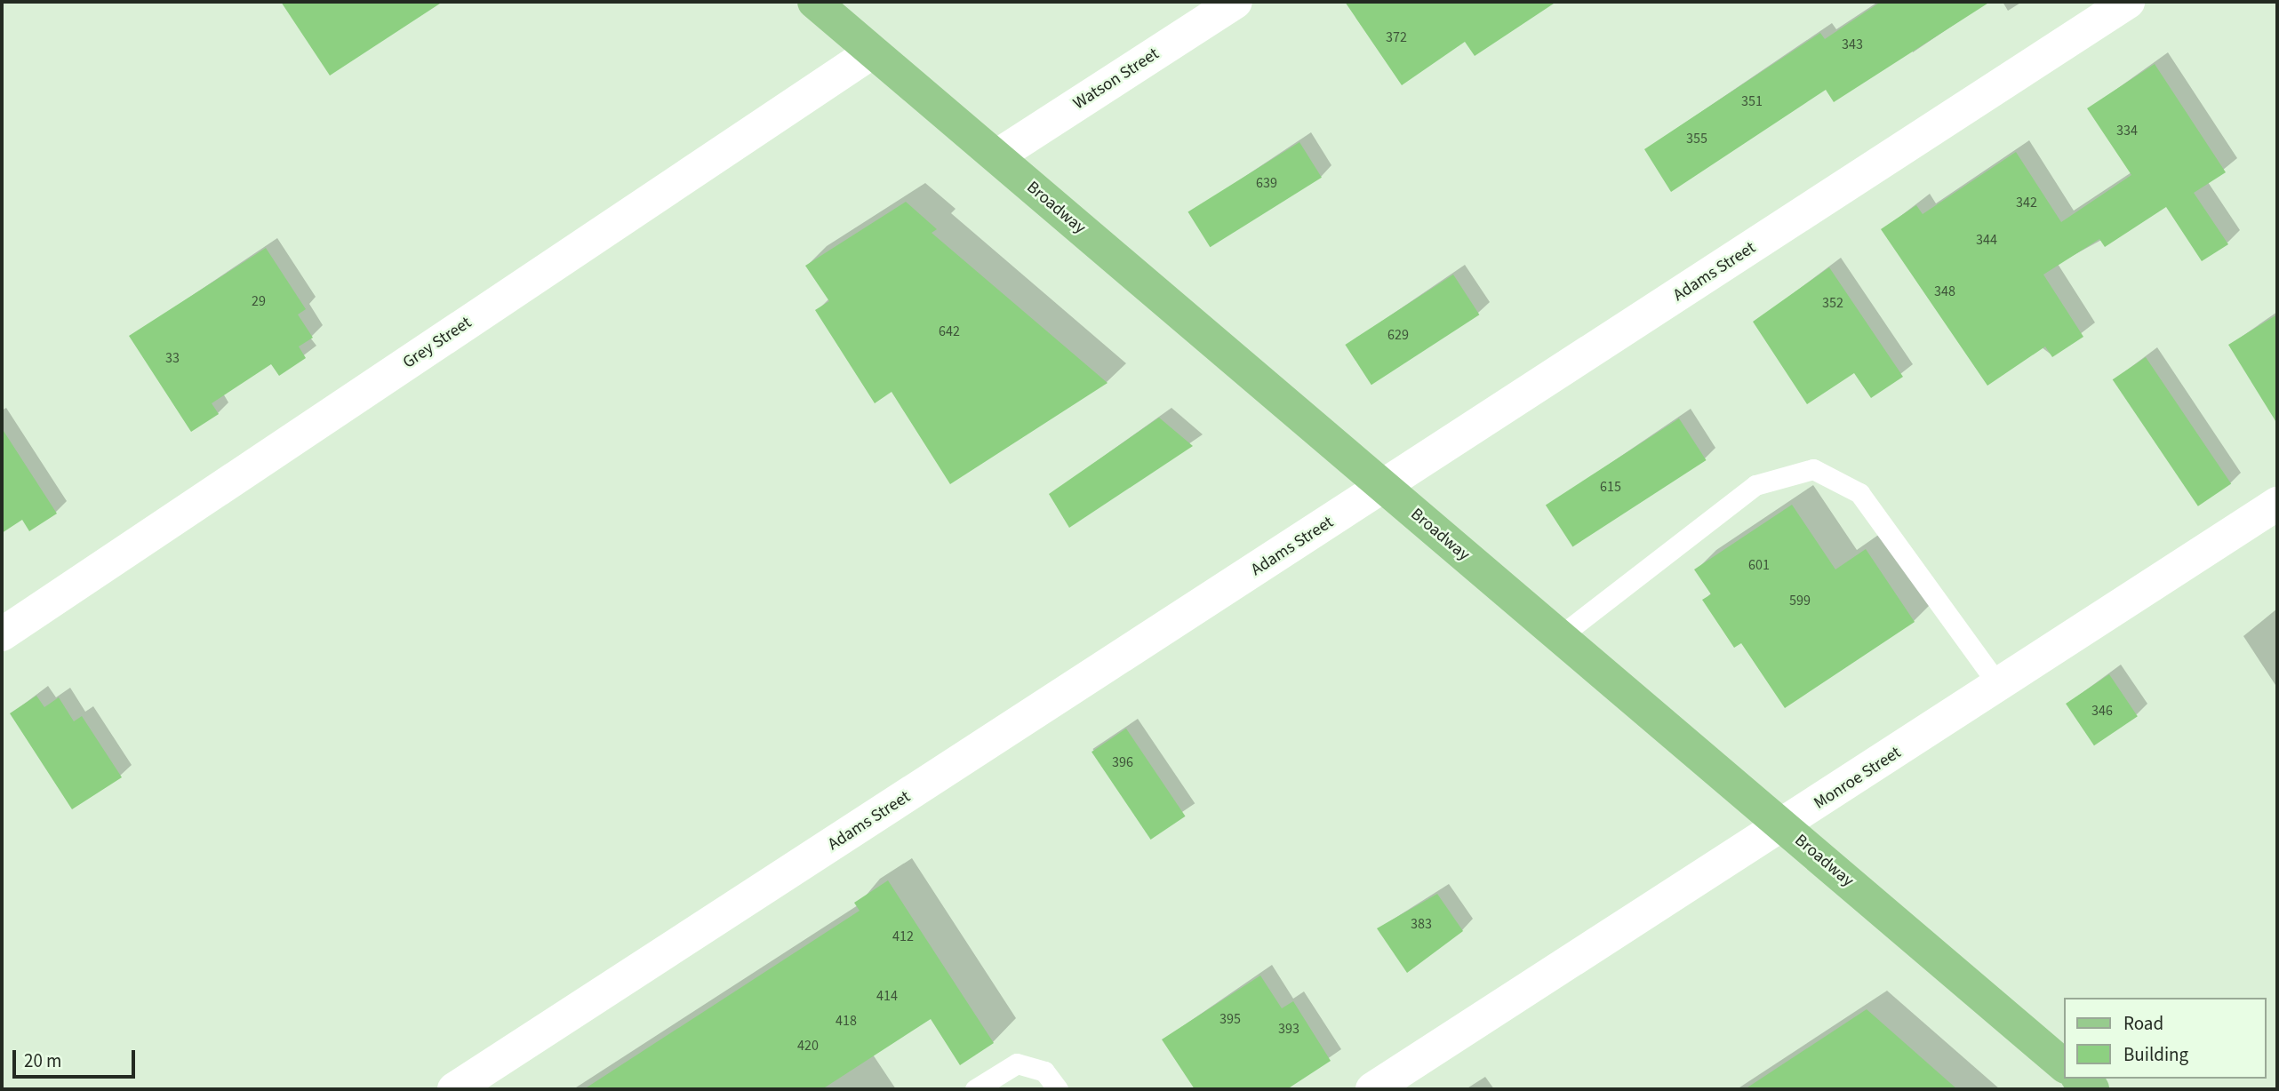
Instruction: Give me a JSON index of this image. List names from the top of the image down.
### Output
{
  "streets": {
    "main road": ["Broadway"],
    "street": [
      "Watson Street",
      "Adams Street",
      "Grey Street",
      "Monroe Street"
    ]
  },
  "crossings": [
    ["Watson Street", "Broadway"],
    ["Broadway", "Adams Street"],
    ["Broadway", "Grey Street"],
    ["Broadway", "Monroe Street"]
  ],
  "house_numbers": [
    "372",
    "343",
    "351",
    "334",
    "355",
    "639",
    "342",
    "344",
    "348",
    "29",
    "352",
    "642",
    "629",
    "33",
    "615",
    "601",
    "599",
    "346",
    "396",
    "383",
    "412",
    "414",
    "395",
    "418",
    "393",
    "420"
  ],
  "legend": ["Road", "Building"],
  "scale_bar": "20 m"
}
